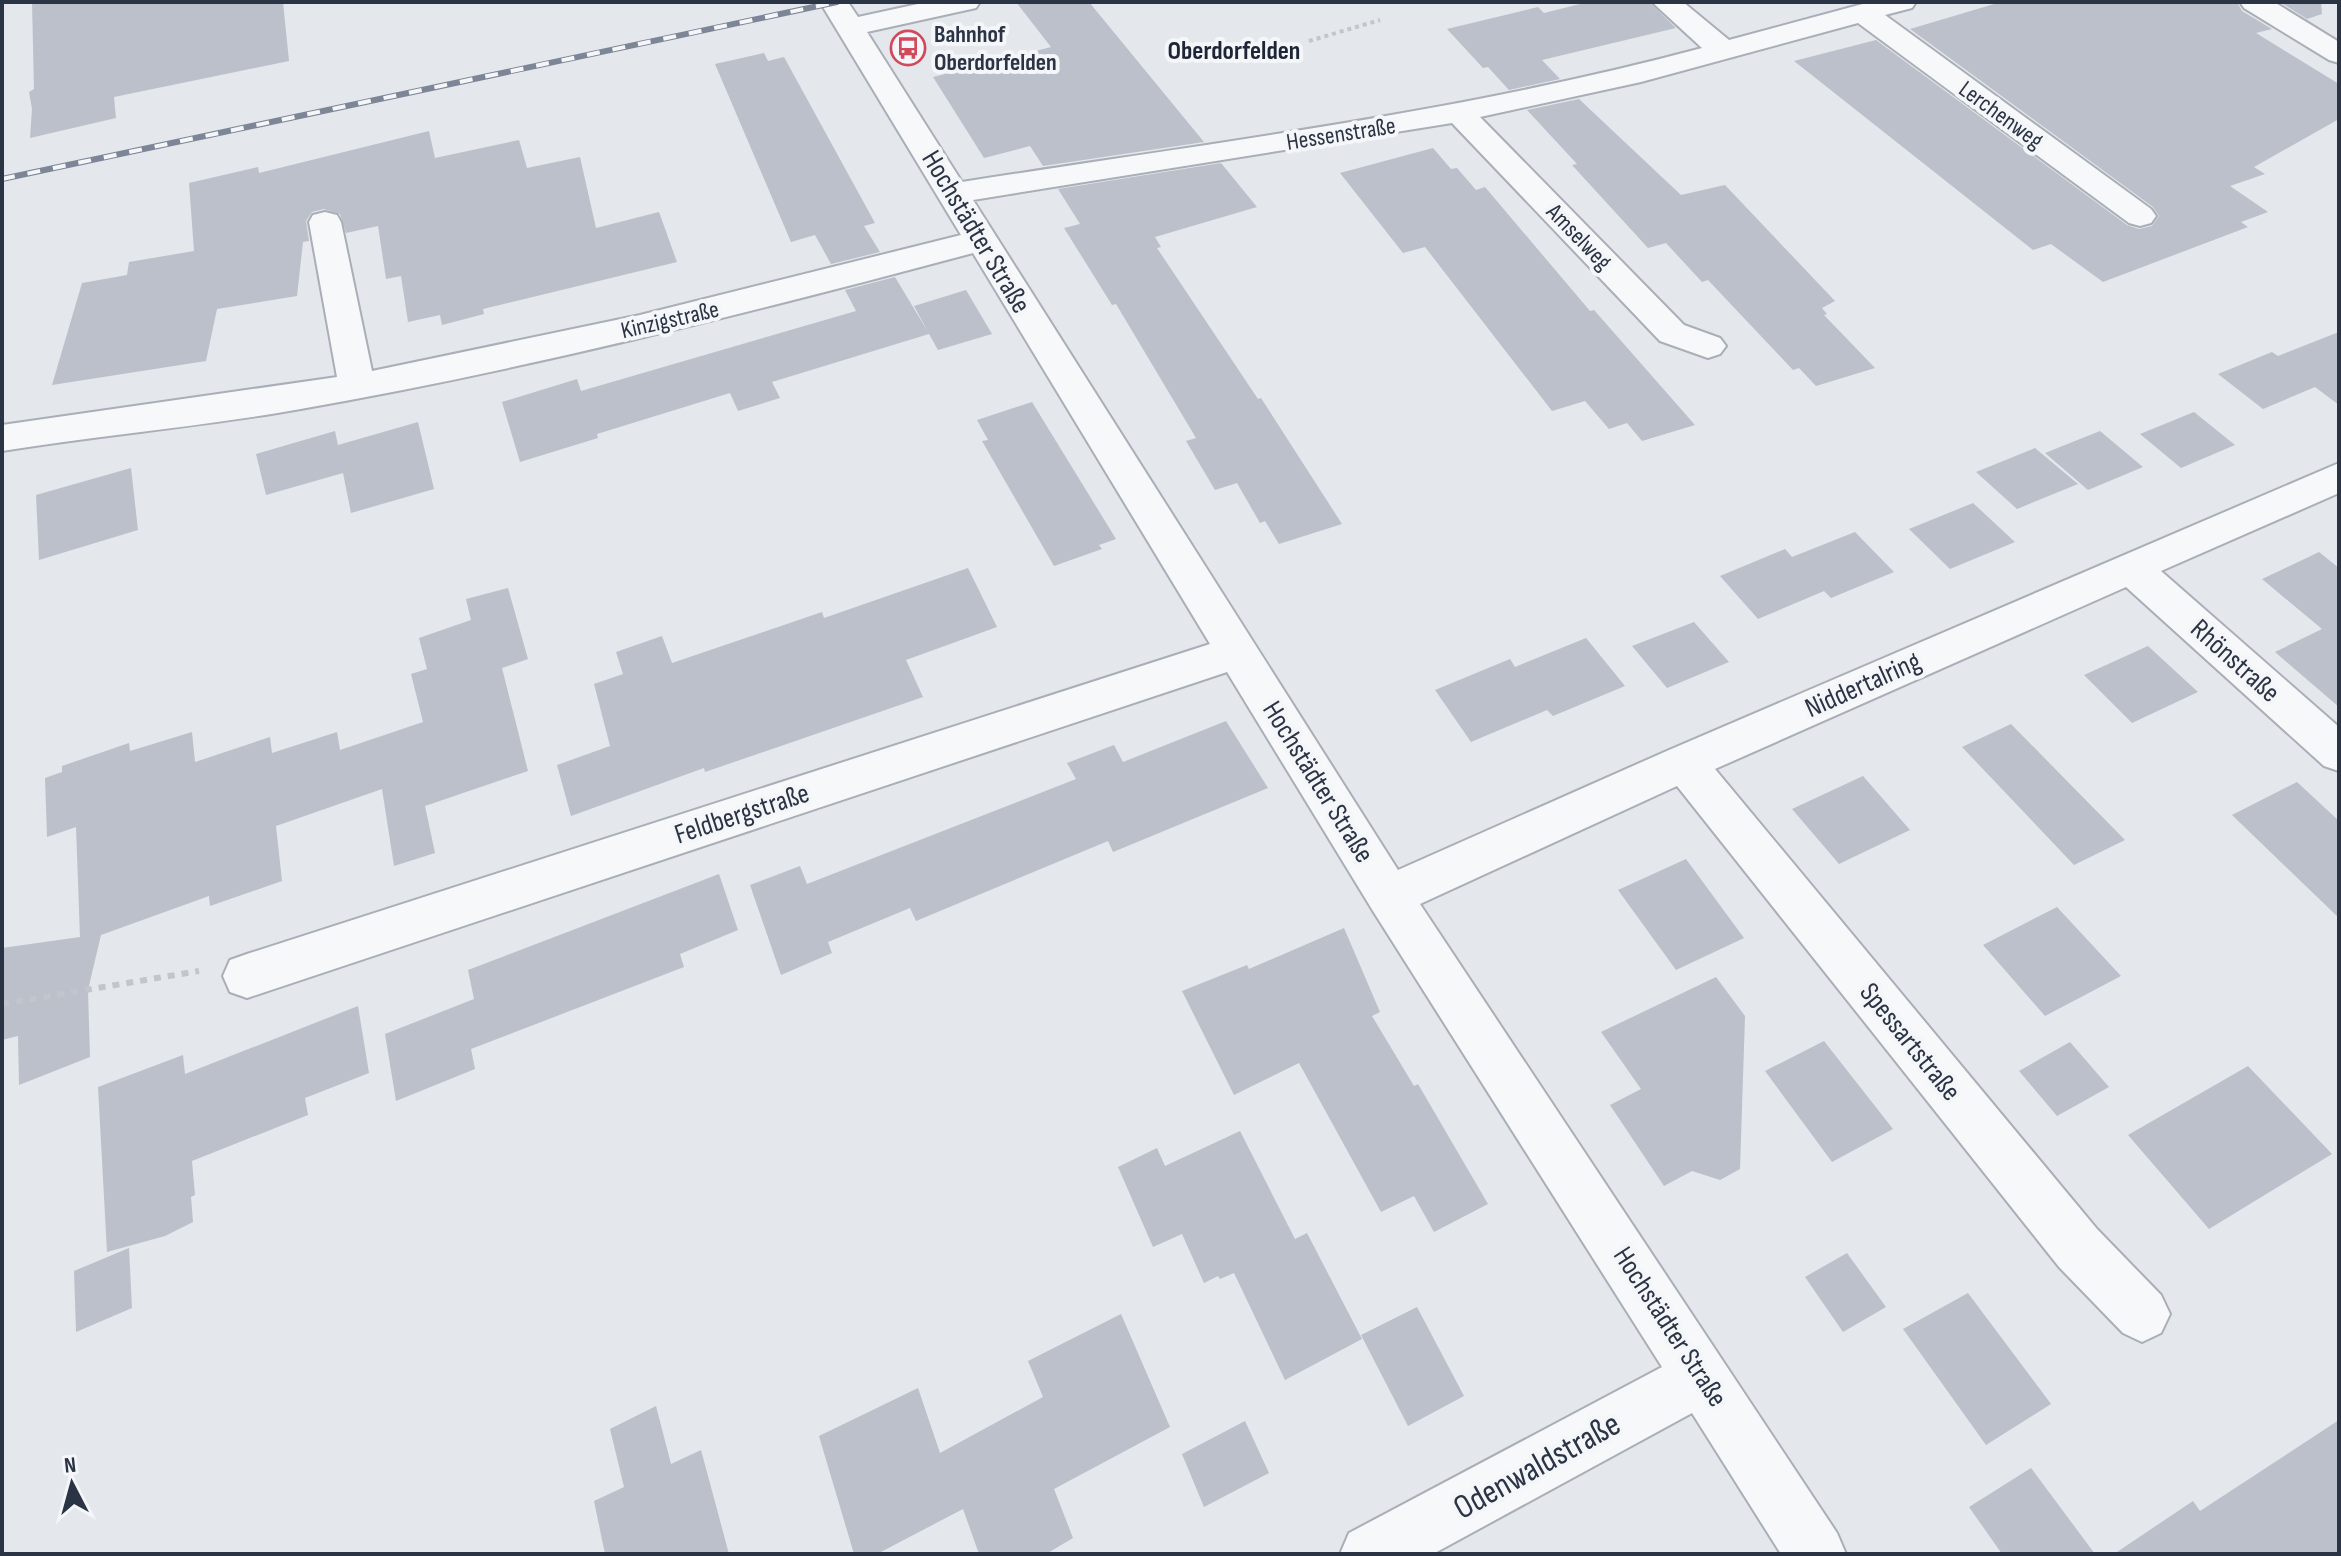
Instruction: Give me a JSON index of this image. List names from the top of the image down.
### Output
{
  "streets": {
    "street": [
      "Lerchenweg",
      "Hessenstraße",
      "Hochstädter Straße",
      "Amselweg",
      "Kinzigstraße",
      "Rhönstraße",
      "Niddertalring",
      "Feldbergstraße",
      "Spessartstraße",
      "Odenwaldstraße"
    ]
  },
  "crossings": [
    ["Lerchenweg", "Hessenstraße"],
    ["Hessenstraße", "Hochstädter Straße"],
    ["Hessenstraße", "Amselweg"],
    ["Hochstädter Straße", "Kinzigstraße"],
    ["Hochstädter Straße", "Niddertalring"],
    ["Hochstädter Straße", "Feldbergstraße"],
    ["Hochstädter Straße", "Odenwaldstraße"],
    ["Rhönstraße", "Niddertalring"],
    ["Niddertalring", "Spessartstraße"]
  ],
  "districts": ["Oberdorfelden"],
  "places": {
    "bus stop": ["Bahnhof Oberdorfelden"]
  },
  "north": "top"
}
